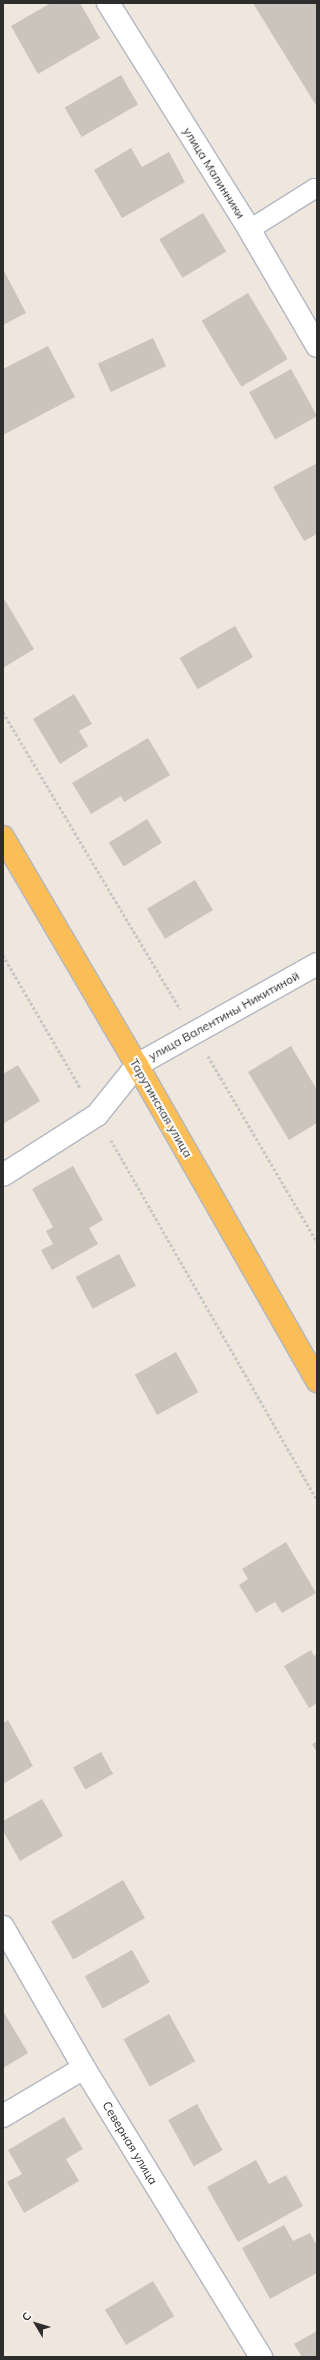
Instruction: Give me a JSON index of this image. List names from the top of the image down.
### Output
{
  "streets": {
    "main road": ["Тарутинская улица"],
    "street": ["улица Малинники", "улица Валентины Никитиной", "Северная улица"]
  },
  "crossings": [
    ["улица Валентины Никитиной", "Тарутинская улица"]
  ],
  "north": "top left"
}
